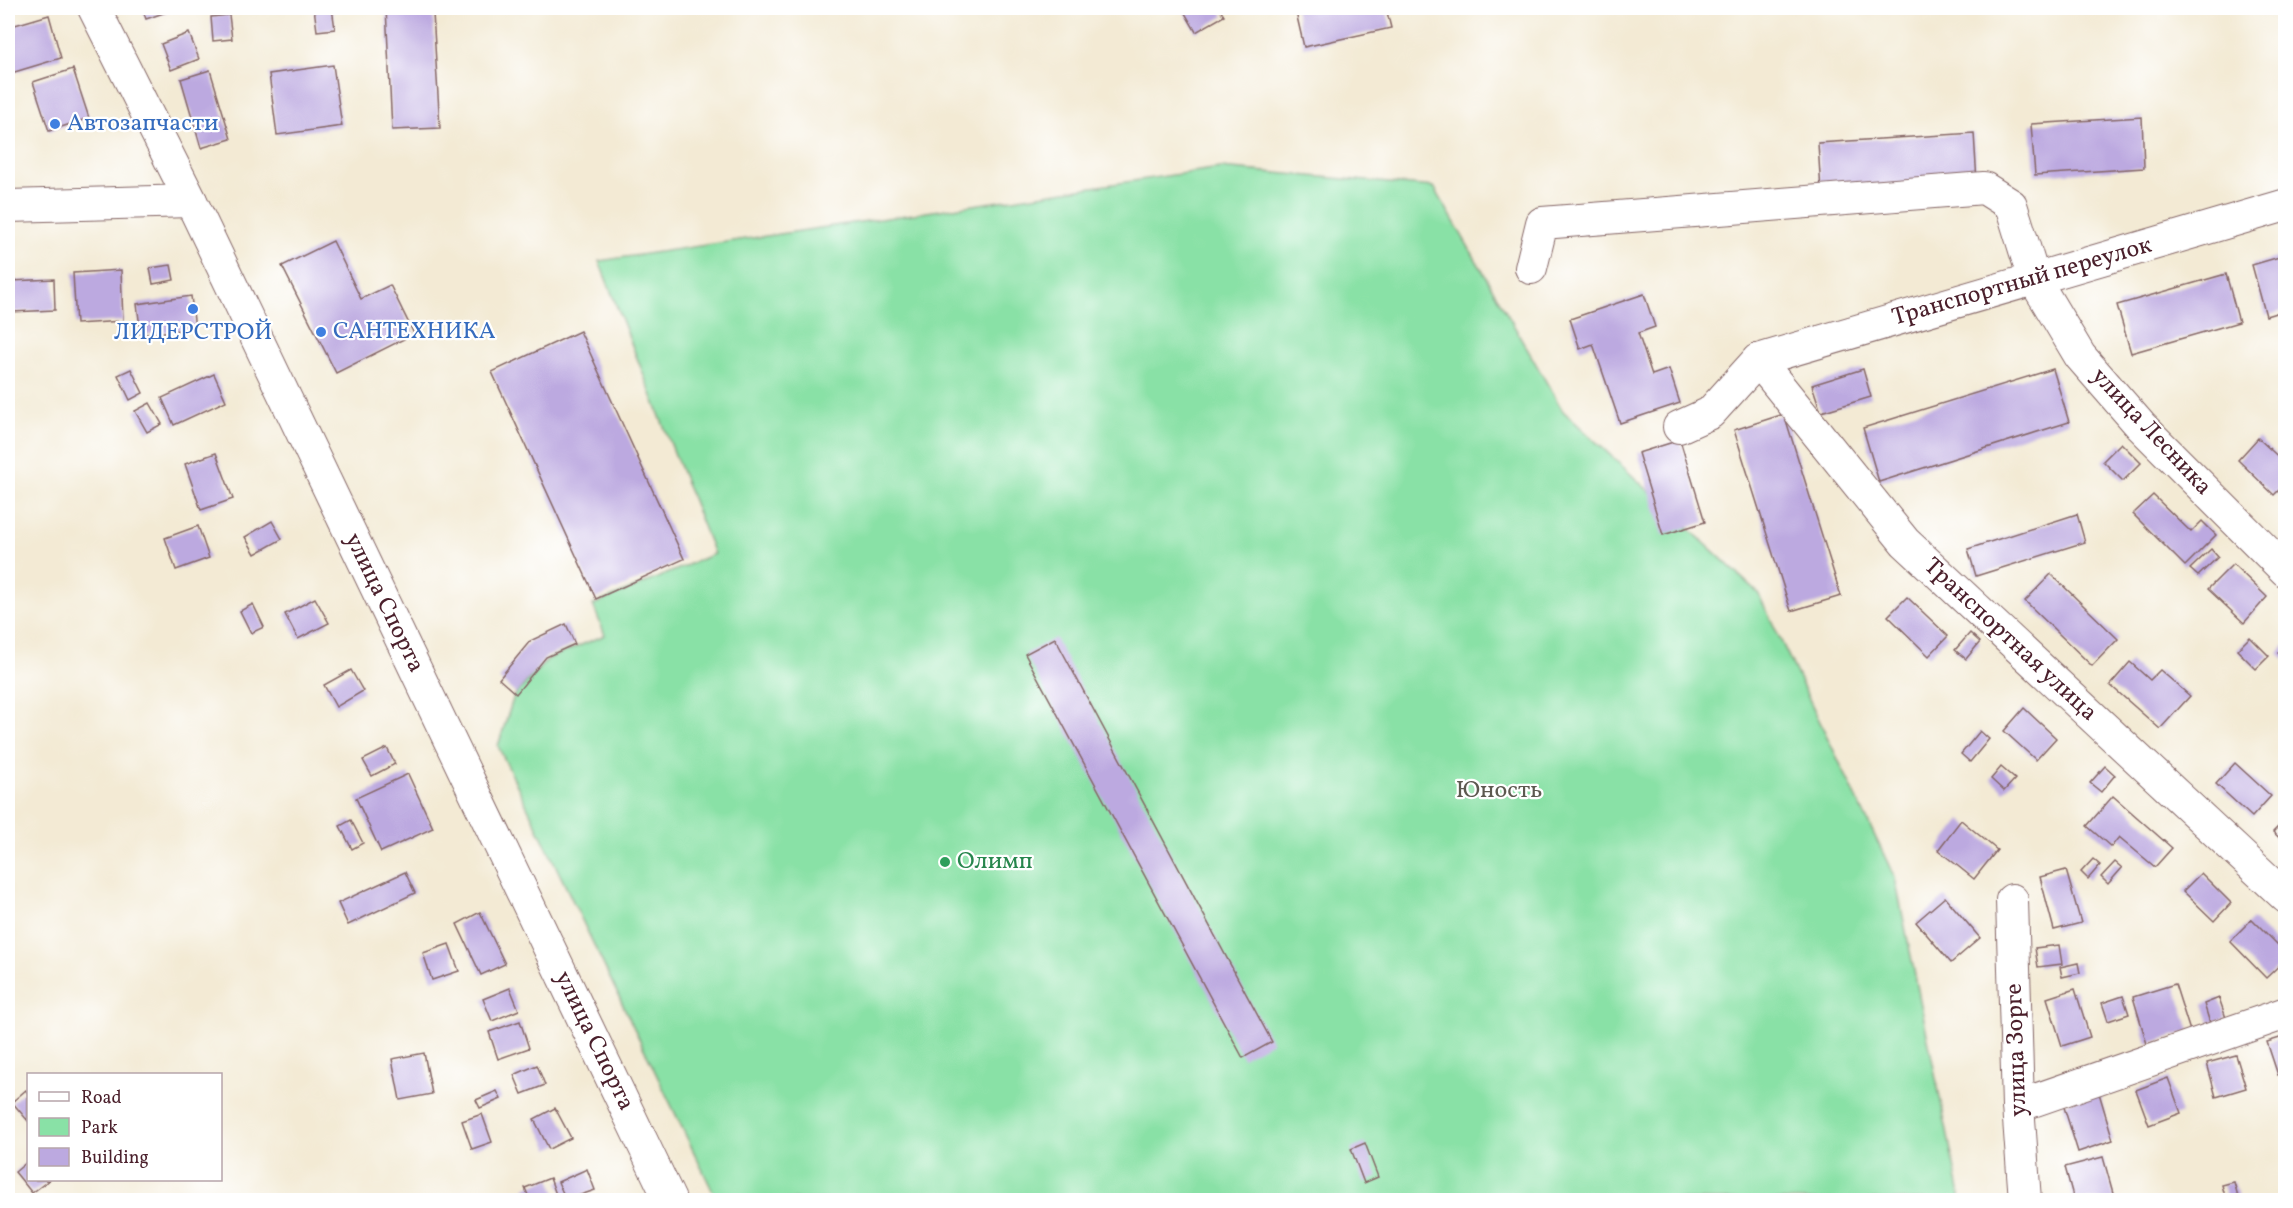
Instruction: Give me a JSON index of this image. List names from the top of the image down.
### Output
{
  "streets": {
    "street": [
      "Транспортный переулок",
      "улица Лесника",
      "улица Спорта",
      "Транспортная улица",
      "улица Зорге"
    ]
  },
  "crossings": [
    ["Транспортный переулок", "улица Лесника"],
    ["Транспортный переулок", "Транспортная улица"]
  ],
  "parks": ["Юность"],
  "places": [
    "Автозапчасти",
    "ЛИДЕРСТРОЙ",
    "САНТЕХНИКА",
    "Олимп"
  ],
  "legend": ["Road", "Park", "Building"]
}
